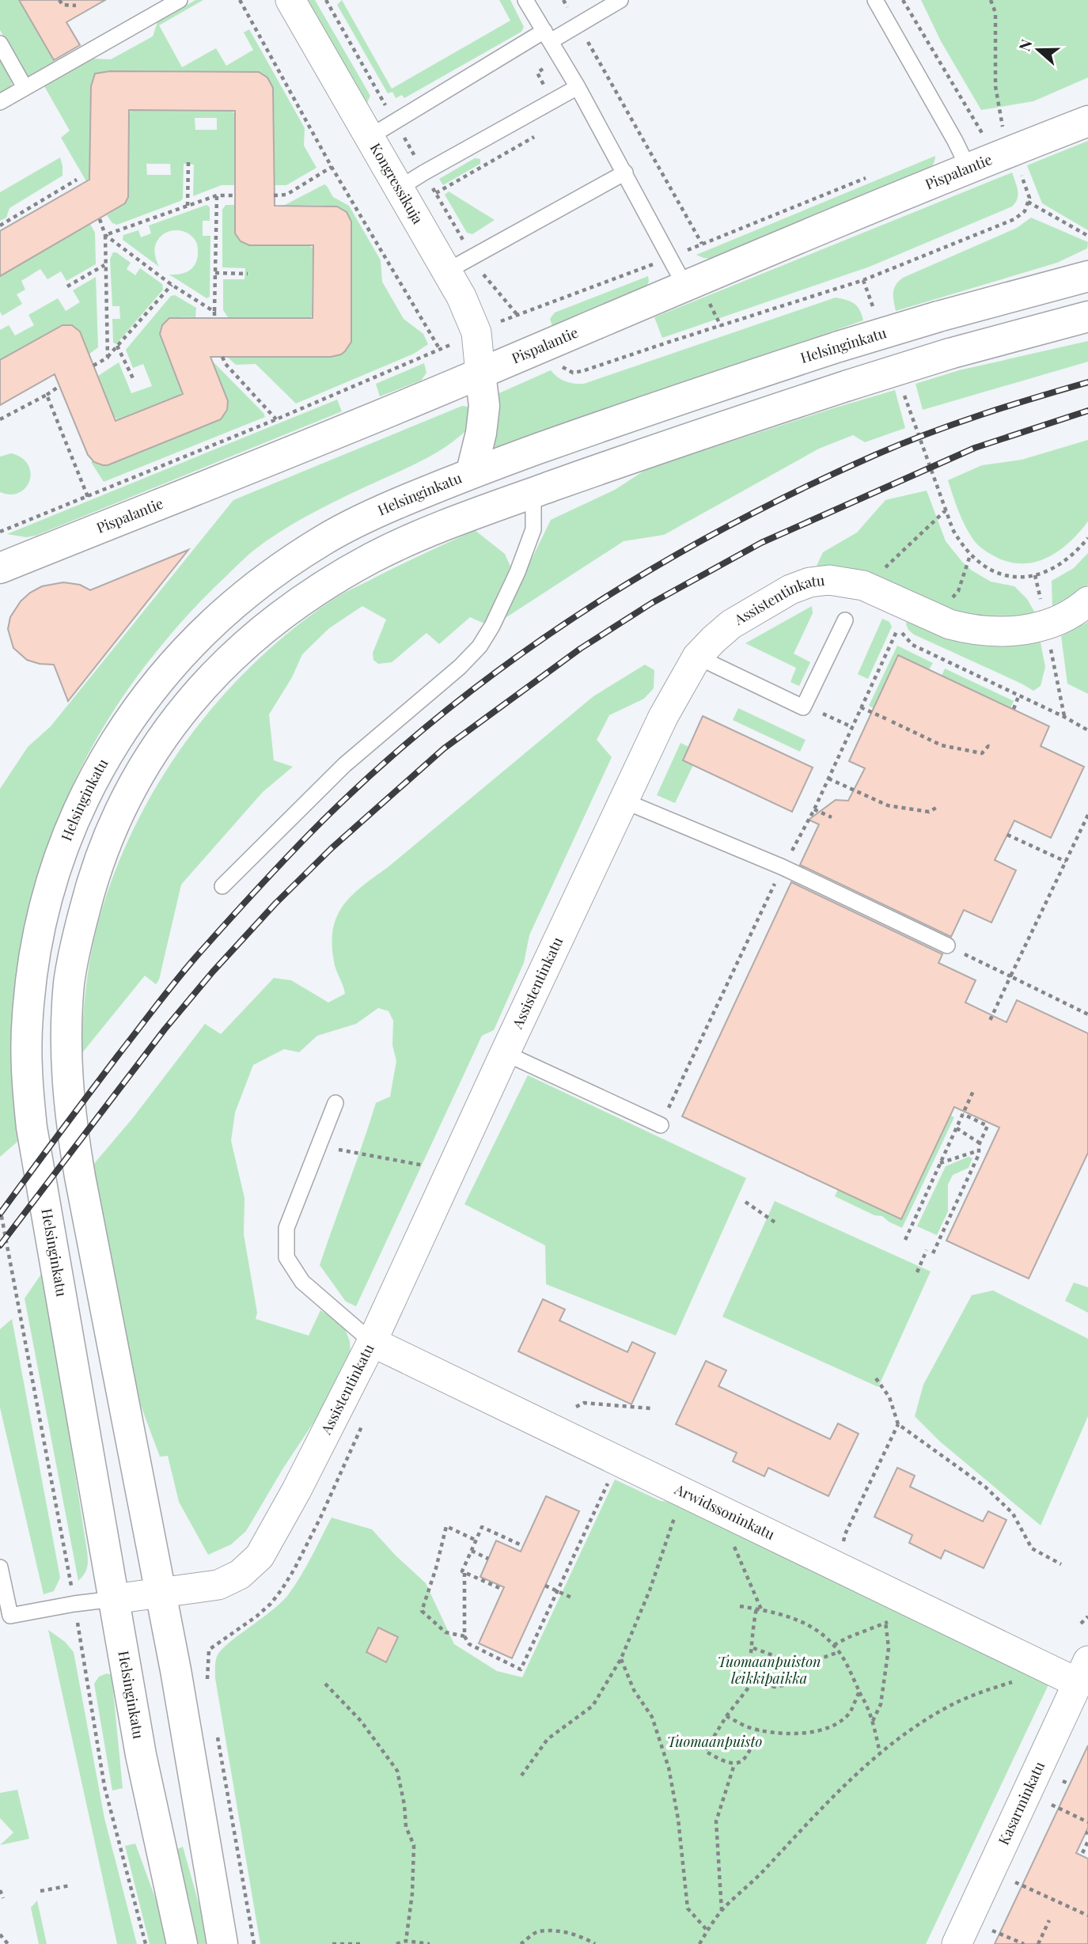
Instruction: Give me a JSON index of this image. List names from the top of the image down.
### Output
{
  "streets": {
    "main road": ["Pispalantie", "Helsinginkatu"],
    "street": [
      "Kongressikuja",
      "Assistentinkatu",
      "Arwidssoninkatu",
      "Kasarminkatu"
    ]
  },
  "crossings": [
    ["Pispalantie", "Kongressikuja"],
    ["Helsinginkatu", "Assistentinkatu"],
    ["Assistentinkatu", "Arwidssoninkatu"],
    ["Arwidssoninkatu", "Kasarminkatu"]
  ],
  "parks": ["Tuomaanpuiston leikkipaikka", "Tuomaanpuisto"],
  "north": "left"
}
